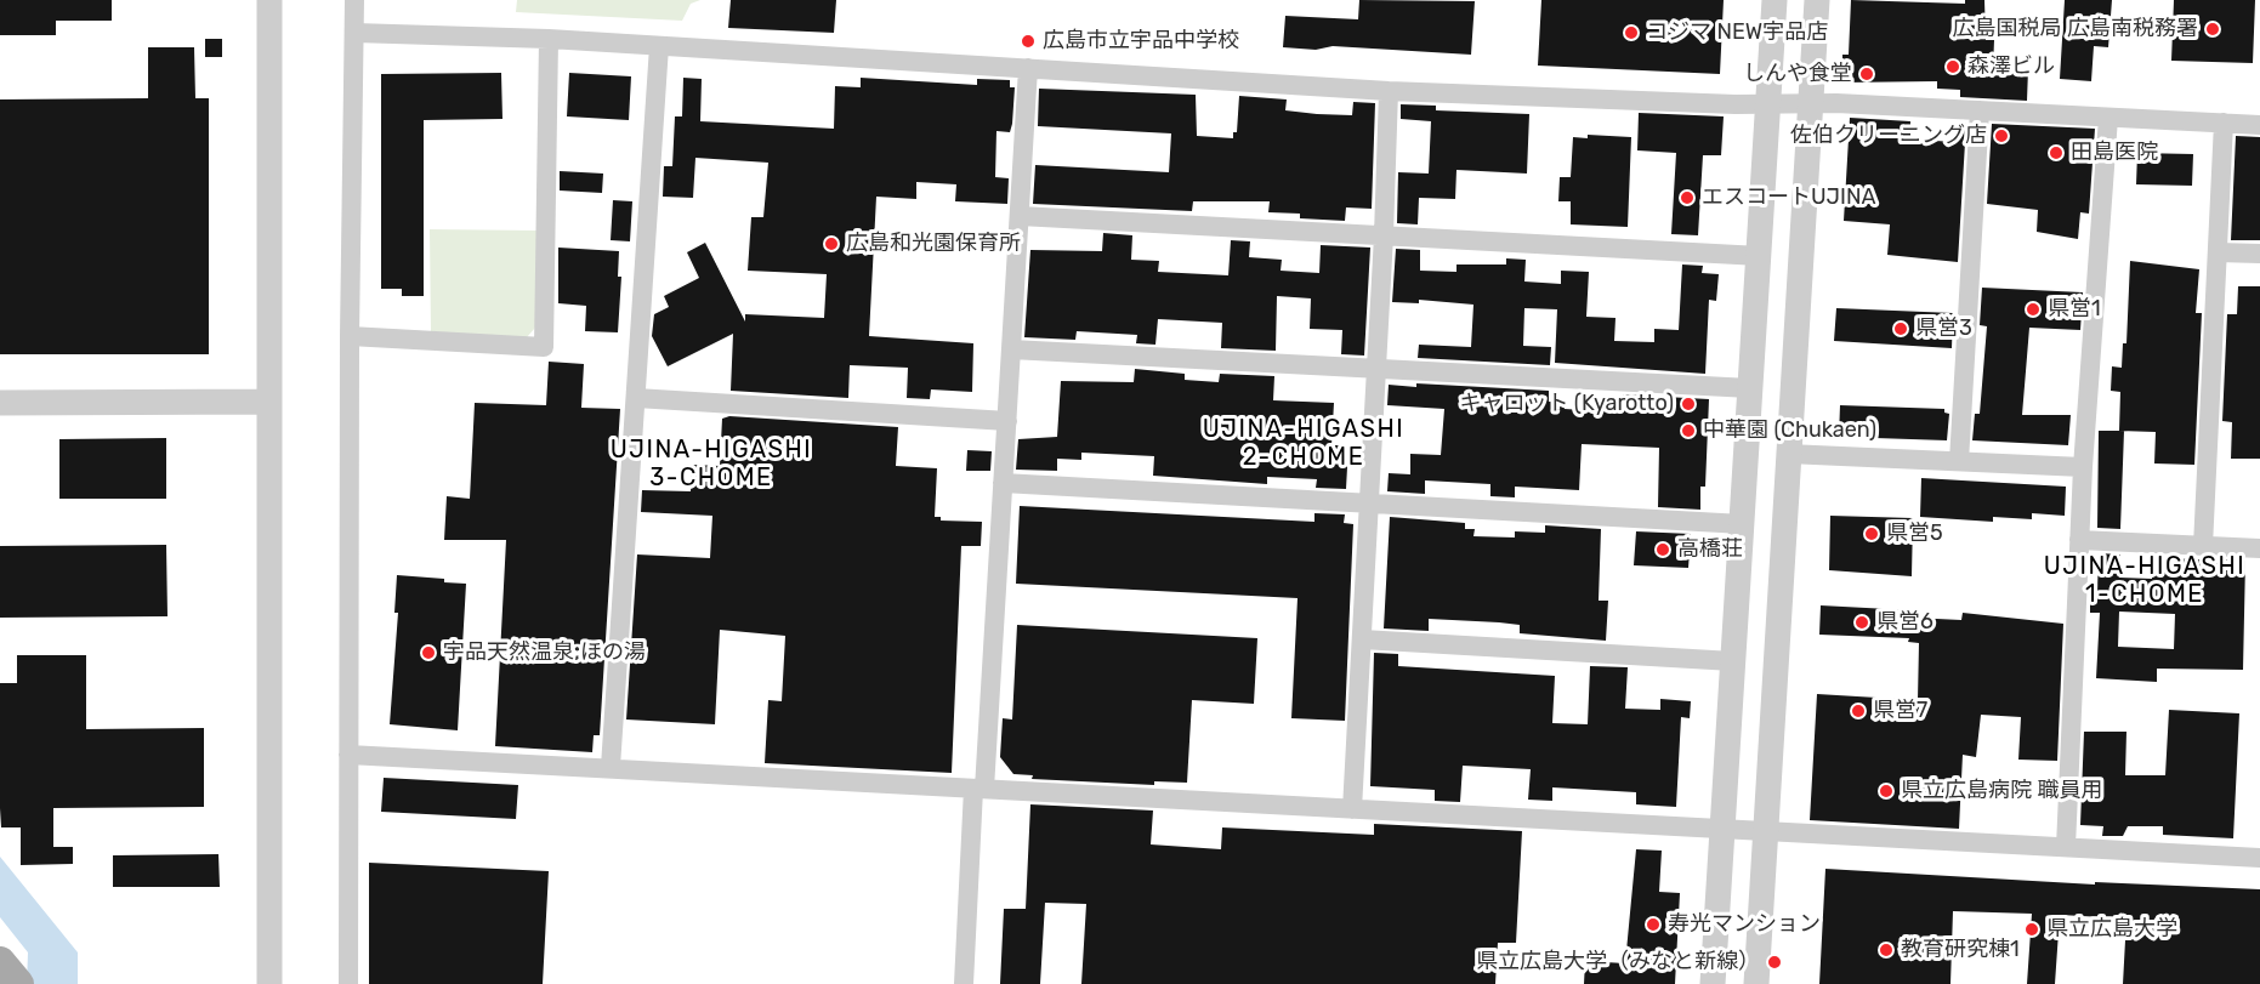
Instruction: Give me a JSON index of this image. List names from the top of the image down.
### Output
{
  "districts": ["UJINA-HIGASHI 2-CHOME", "UJINA-HIGASHI 3-CHOME", "UJINA-HIGASHI 1-CHOME"],
  "places": [
    "広島国税局 広島南税務署",
    "コジマ NEW宇品店",
    "広島市立宇品中学校",
    "森澤ビル",
    "しんや食堂",
    "佐伯クリーニング店",
    "田島医院",
    "エスコートUJINA",
    "広島和光園保育所",
    "県営1",
    "県営3",
    "キャロット (Kyarotto)",
    "中華園 (Chukaen)",
    "県営5",
    "高橋荘",
    "県営6",
    "宇品天然温泉;ほの湯",
    "県営7",
    "県立広島病院 職員用",
    "寿光マンション",
    "県立広島大学",
    "教育研究棟1",
    "県立広島大学（みなと新線）"
  ]
}
